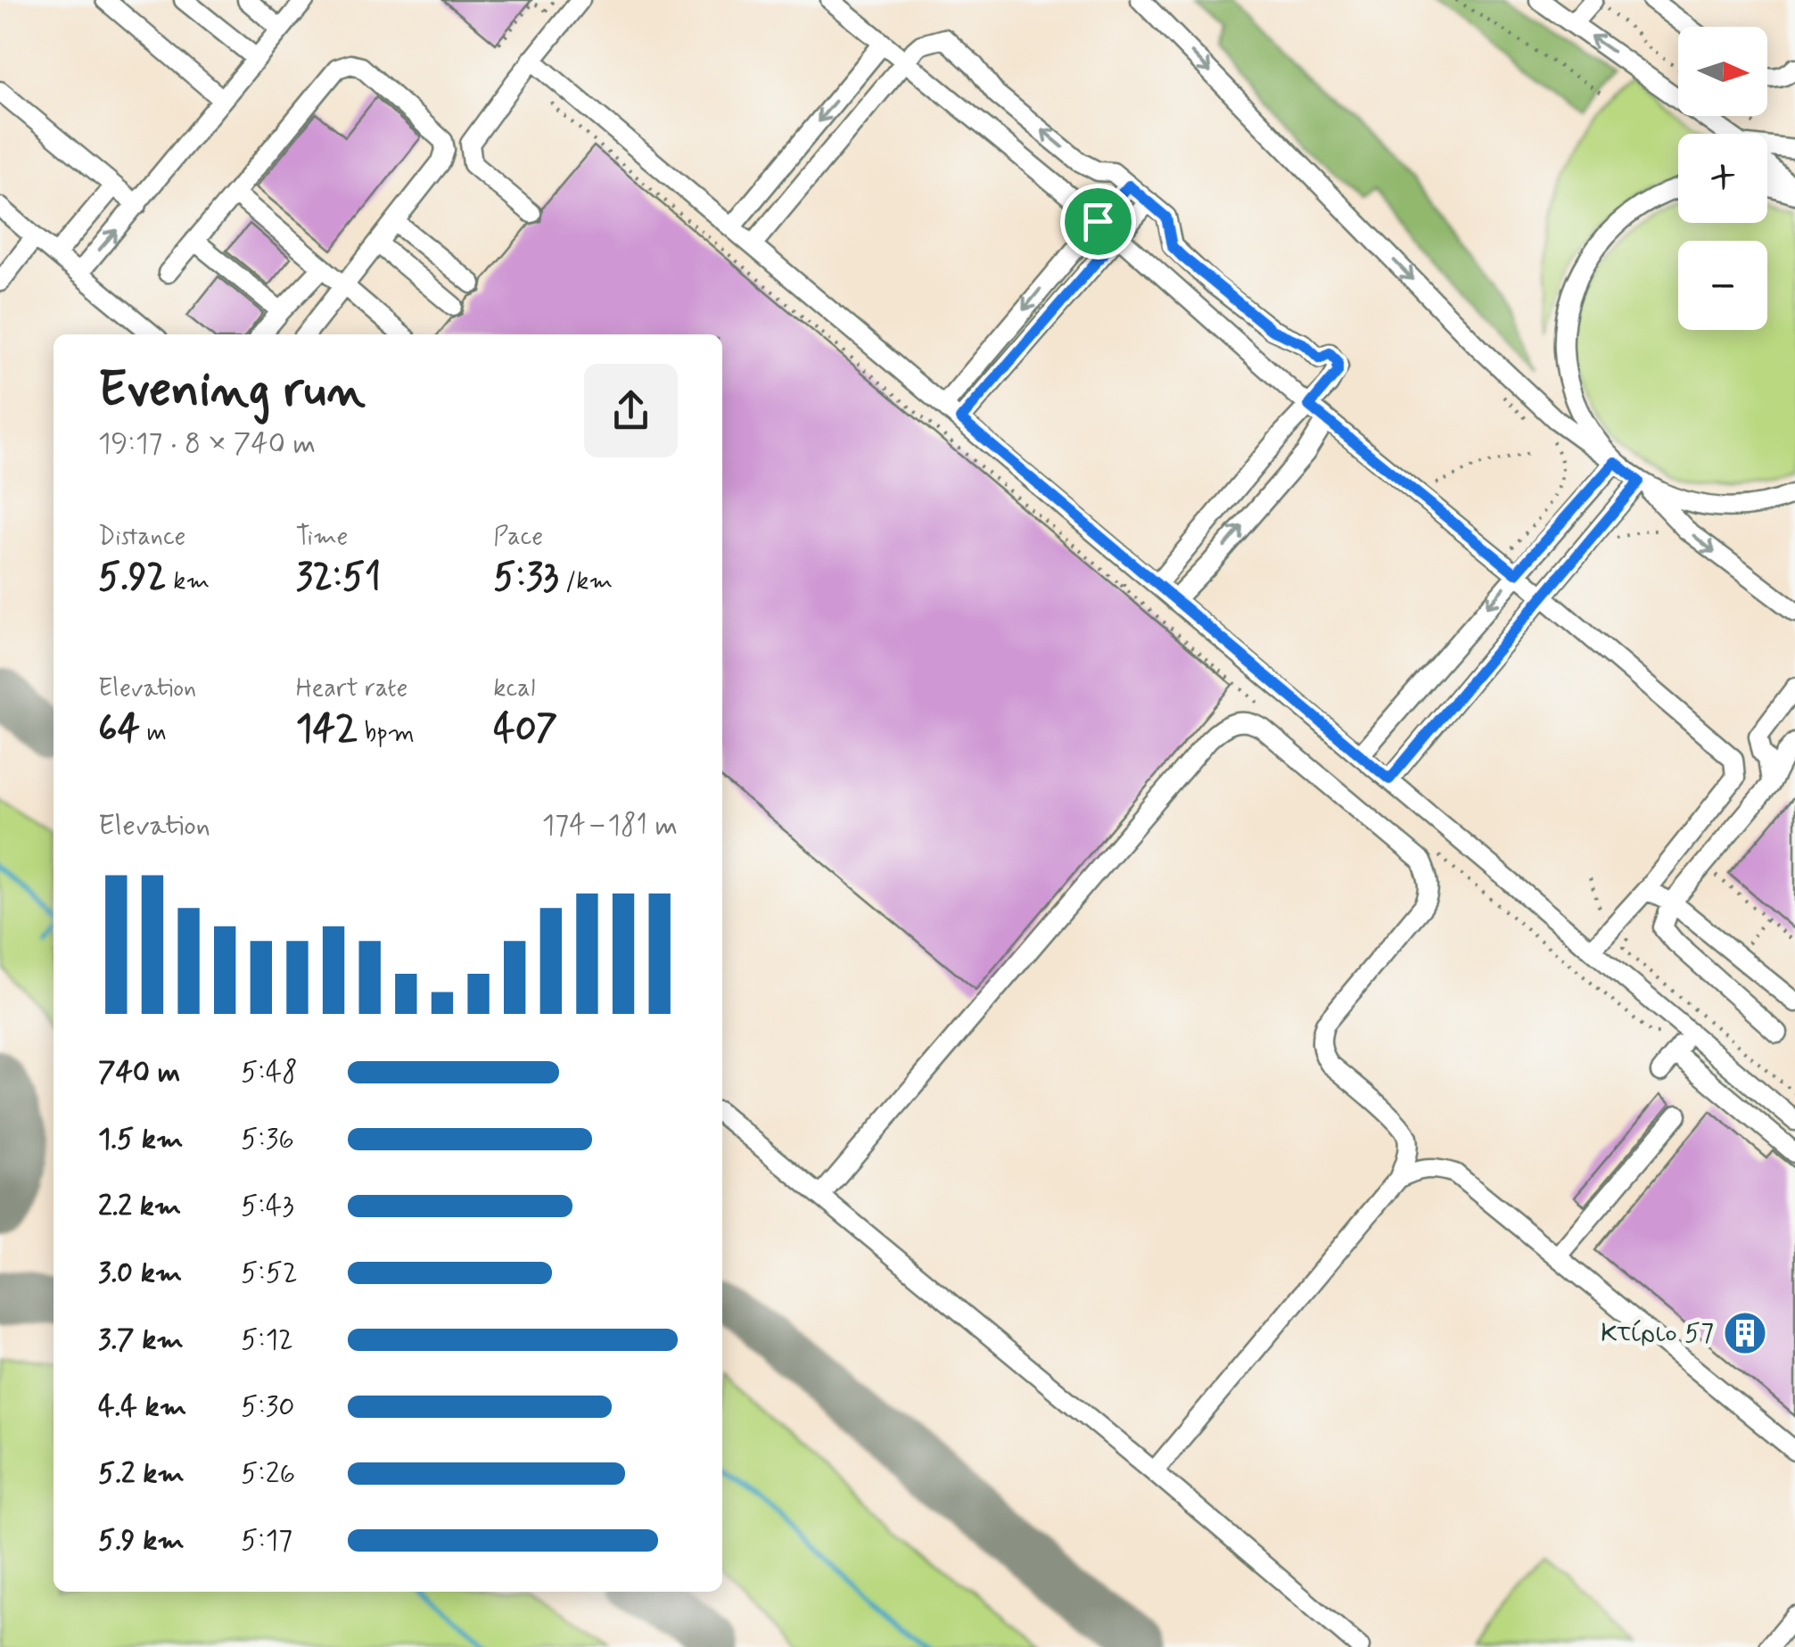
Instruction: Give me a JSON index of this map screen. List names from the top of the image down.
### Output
{
  "places": {
    "building": ["Κτίριο 57"]
  },
  "north": "right",
  "page": {
    "map_buttons": ["+", "−"],
    "heading": ["Evening run", "19:17 · 8 × 740 m"],
    "stats": [
      ["Distance", "5.92 km"],
      ["Time", "32:51"],
      ["Pace", "5:33 /km"],
      ["Elevation", "64 m"],
      ["Heart rate", "142 bpm"],
      ["kcal", "407"]
    ],
    "chart": ["Elevation", "174–181 m"],
    "list": [
      {
        "name": "740 m",
        "note": "5:48"
      },
      {
        "name": "1.5 km",
        "note": "5:36"
      },
      {
        "name": "2.2 km",
        "note": "5:43"
      },
      {
        "name": "3.0 km",
        "note": "5:52"
      },
      {
        "name": "3.7 km",
        "note": "5:12"
      },
      {
        "name": "4.4 km",
        "note": "5:30"
      },
      {
        "name": "5.2 km",
        "note": "5:26"
      },
      {
        "name": "5.9 km",
        "note": "5:17"
      }
    ]
  }
}
